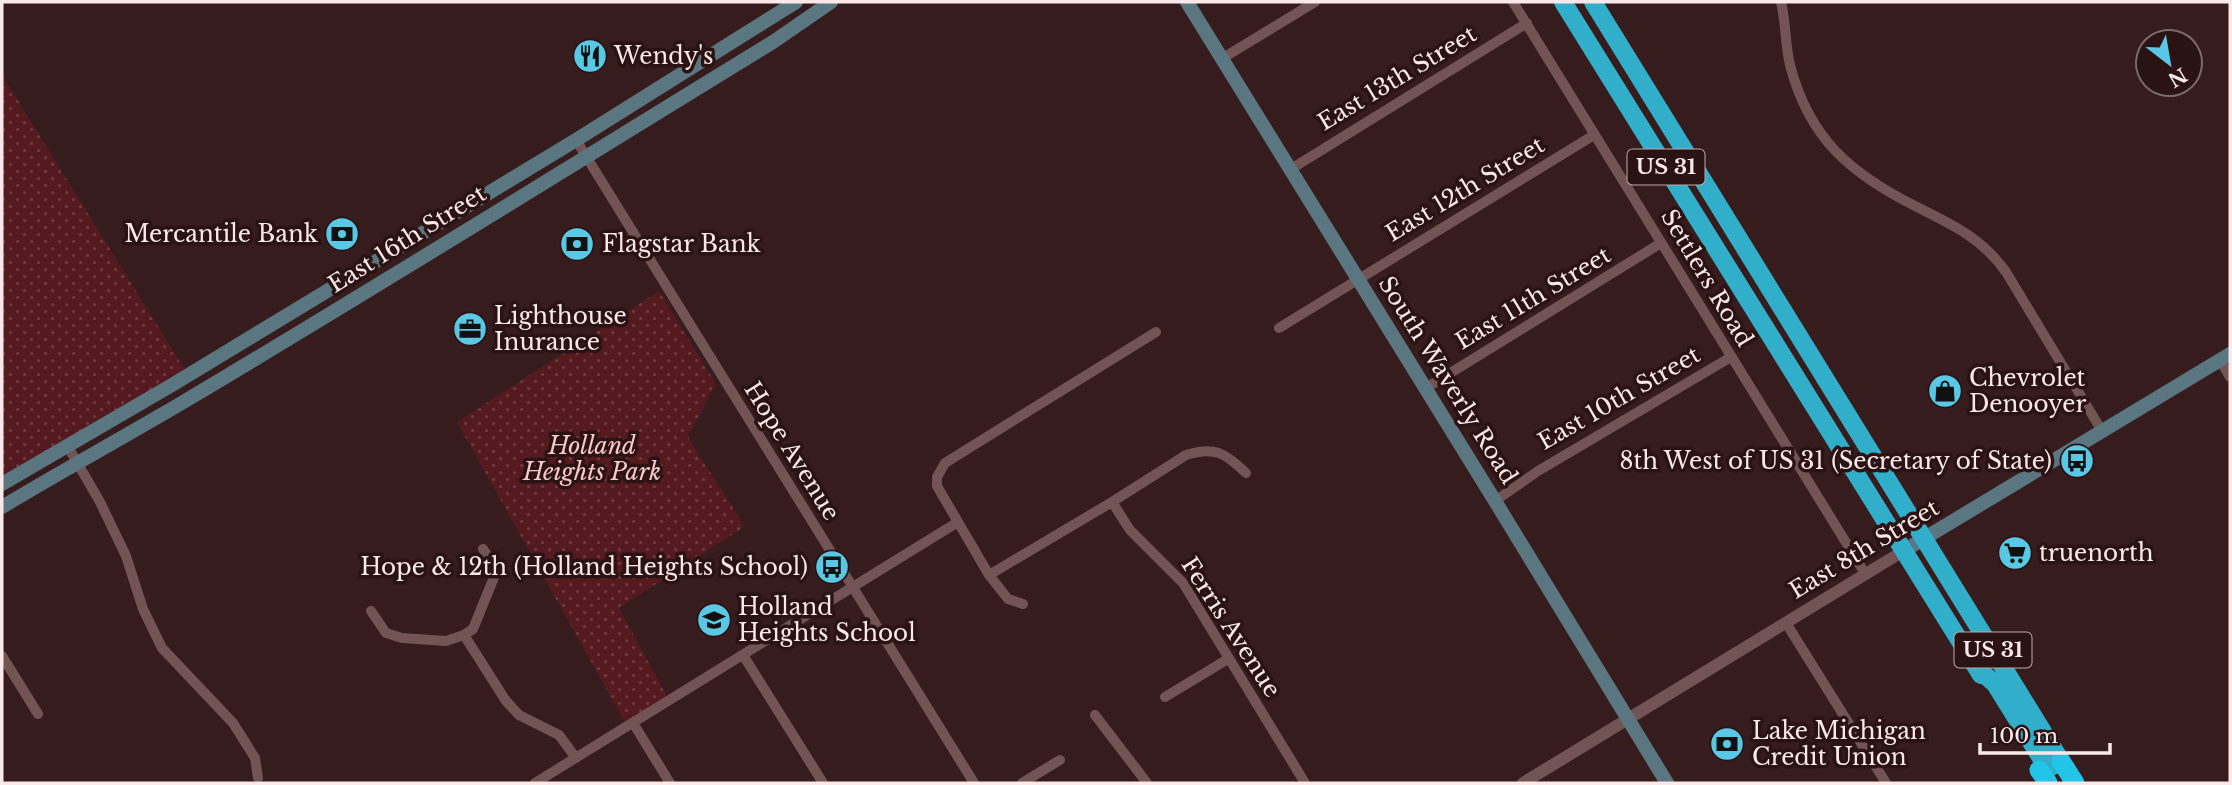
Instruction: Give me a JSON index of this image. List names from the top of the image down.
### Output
{
  "streets": {
    "highway": ["US 31"],
    "main road": ["East 16th Street", "South Waverly Road", "East 8th Street"],
    "street": [
      "East 13th Street",
      "East 12th Street",
      "Settlers Road",
      "East 11th Street",
      "East 10th Street",
      "Hope Avenue",
      "Ferris Avenue"
    ]
  },
  "crossings": [
    ["East 13th Street", "Settlers Road"],
    ["East 13th Street", "South Waverly Road"],
    ["US 31", "East 8th Street"],
    ["East 12th Street", "Settlers Road"],
    ["East 12th Street", "South Waverly Road"],
    ["East 16th Street", "Hope Avenue"],
    ["Settlers Road", "East 11th Street"],
    ["Settlers Road", "East 10th Street"],
    ["Settlers Road", "East 8th Street"],
    ["East 11th Street", "South Waverly Road"],
    ["South Waverly Road", "East 10th Street"],
    ["South Waverly Road", "East 8th Street"]
  ],
  "parks": ["Holland Heights Park"],
  "places": {
    "restaurant": ["Wendy's"],
    "bank": ["Mercantile Bank", "Flagstar Bank", "Lake Michigan Credit Union"],
    "office": ["Lighthouse Inurance"],
    "shop": ["Chevrolet Denooyer"],
    "bus stop": ["8th West of US 31 (Secretary of State)", "Hope & 12th (Holland Heights School)"],
    "supermarket": ["truenorth"],
    "school or university": ["Holland Heights School"]
  },
  "scale_bar": "100 m",
  "north": "bottom right"
}
